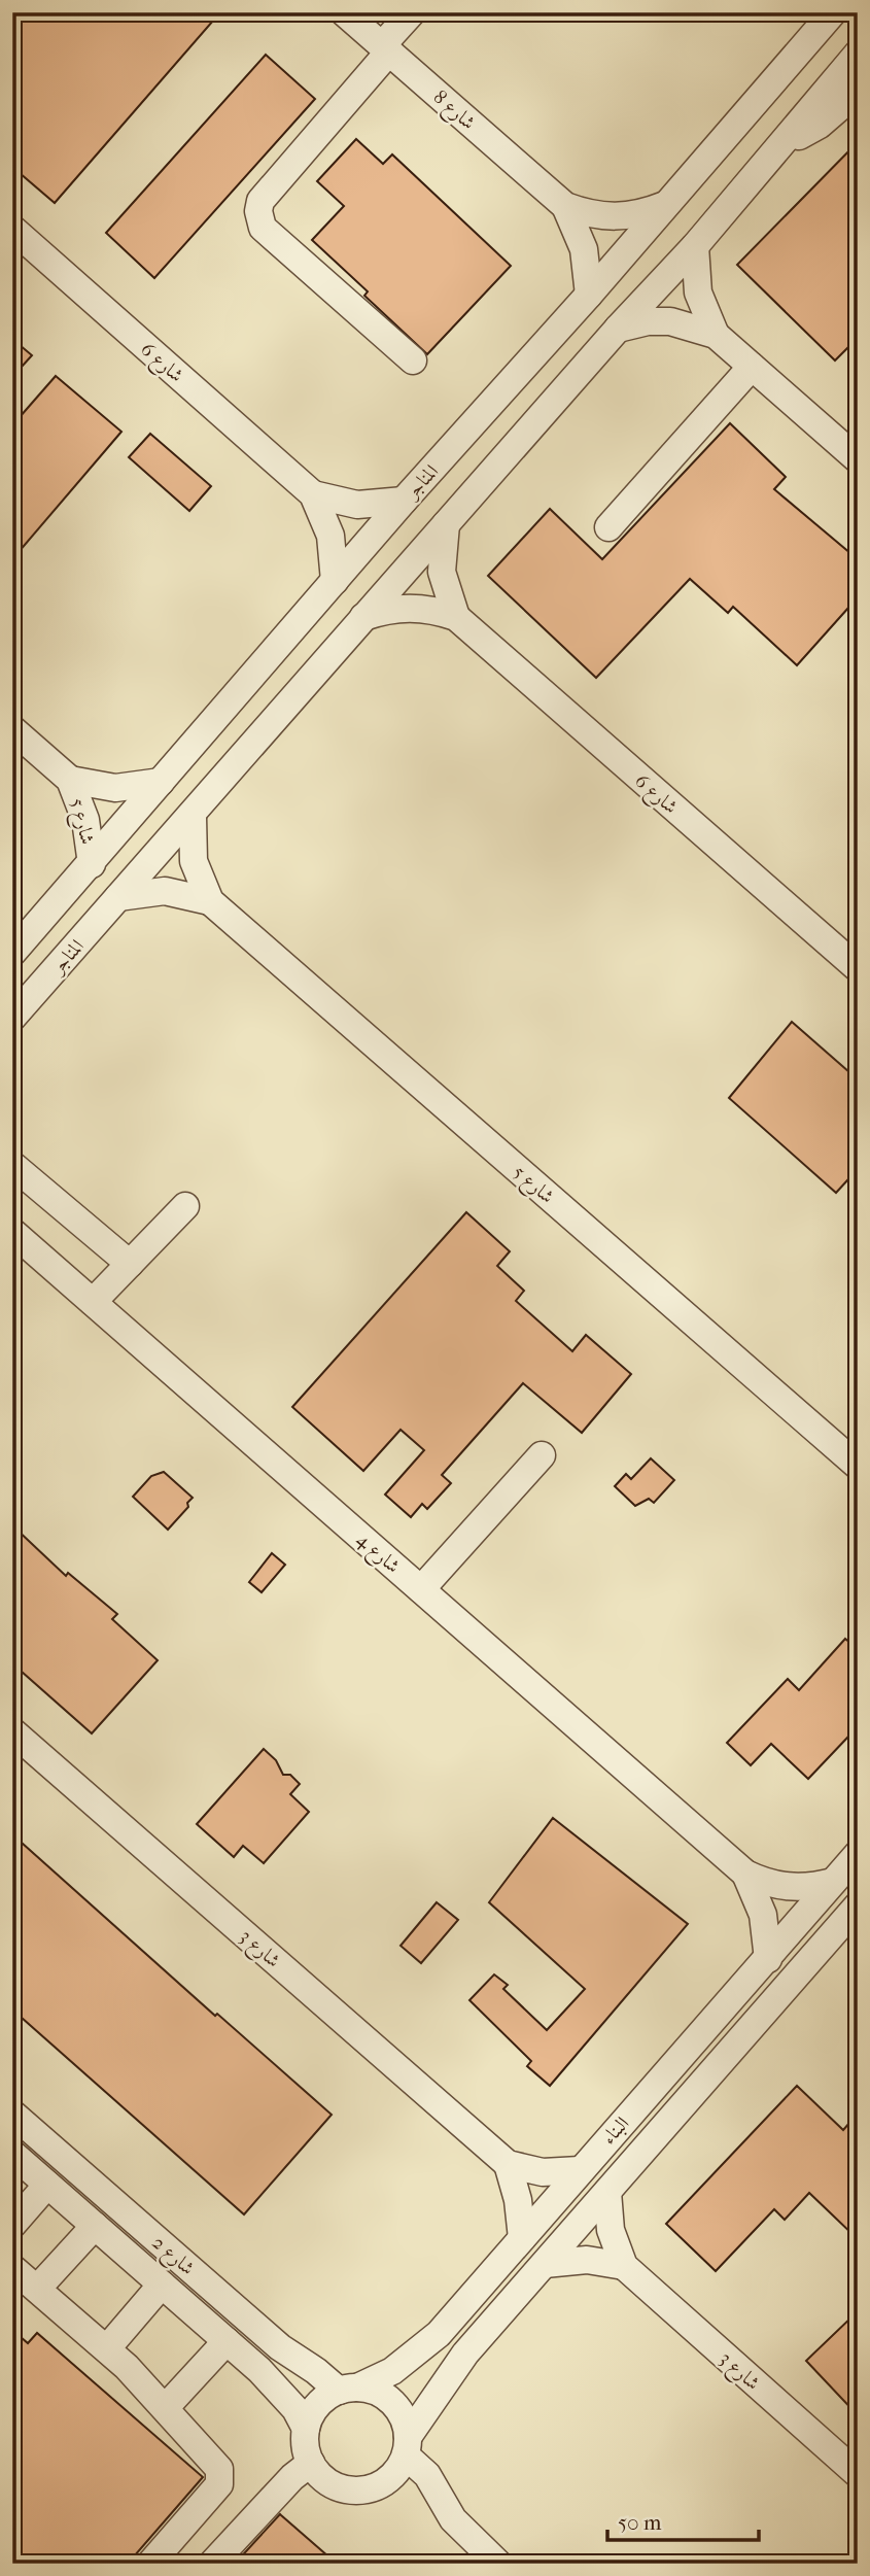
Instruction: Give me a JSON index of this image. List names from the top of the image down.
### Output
{
  "streets": {
    "street": [
      "شارع 8",
      "شارع 6",
      "المناجر",
      "شارع 5",
      "شارع 4",
      "شارع 3",
      "البناء",
      "شارع 2"
    ]
  },
  "crossings": [
    ["شارع 8", "المناجر"],
    ["شارع 6", "المناجر"],
    ["المناجر", "شارع 5"],
    ["شارع 4", "البناء"],
    ["شارع 3", "البناء"],
    ["البناء", "شارع 2"]
  ],
  "scale_bar": "50 m"
}
